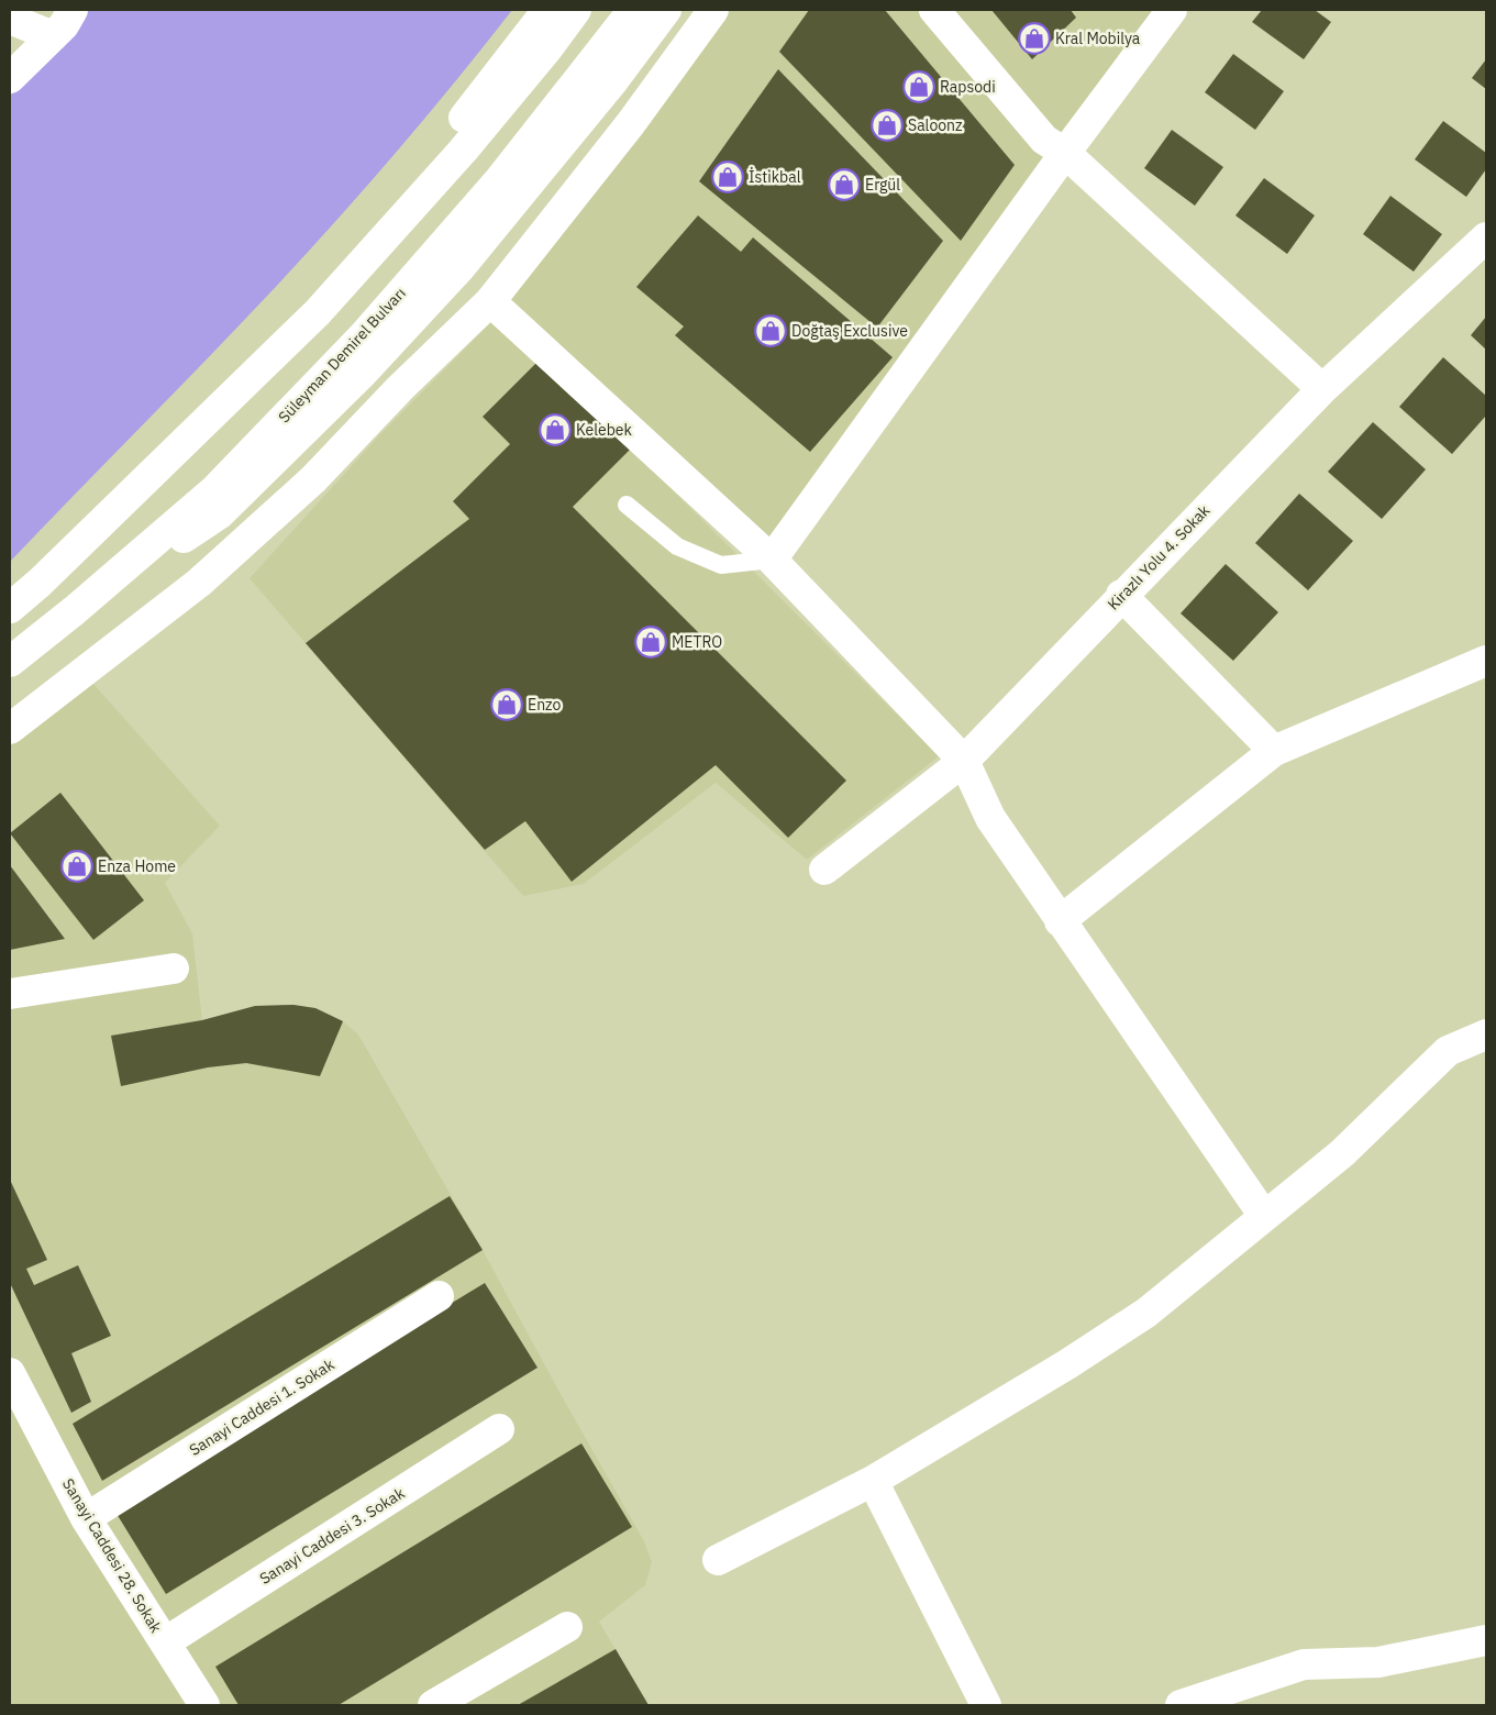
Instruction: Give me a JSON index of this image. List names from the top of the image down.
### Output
{
  "streets": {
    "main road": [
      "Süleyman Demirel Bulvarı",
      "Kirazlı Yolu 4. Sokak",
      "Sanayi Caddesi 1. Sokak",
      "Sanayi Caddesi 3. Sokak",
      "Sanayi Caddesi 28. Sokak"
    ]
  },
  "crossings": [
    ["Sanayi Caddesi 1. Sokak", "Sanayi Caddesi 28. Sokak"],
    ["Sanayi Caddesi 3. Sokak", "Sanayi Caddesi 28. Sokak"]
  ],
  "places": {
    "shop": [
      "Kral Mobilya",
      "Rapsodi",
      "Saloonz",
      "İstikbal",
      "Ergül",
      "Doğtaş Exclusive",
      "Kelebek",
      "METRO",
      "Enzo",
      "Enza Home"
    ]
  }
}
